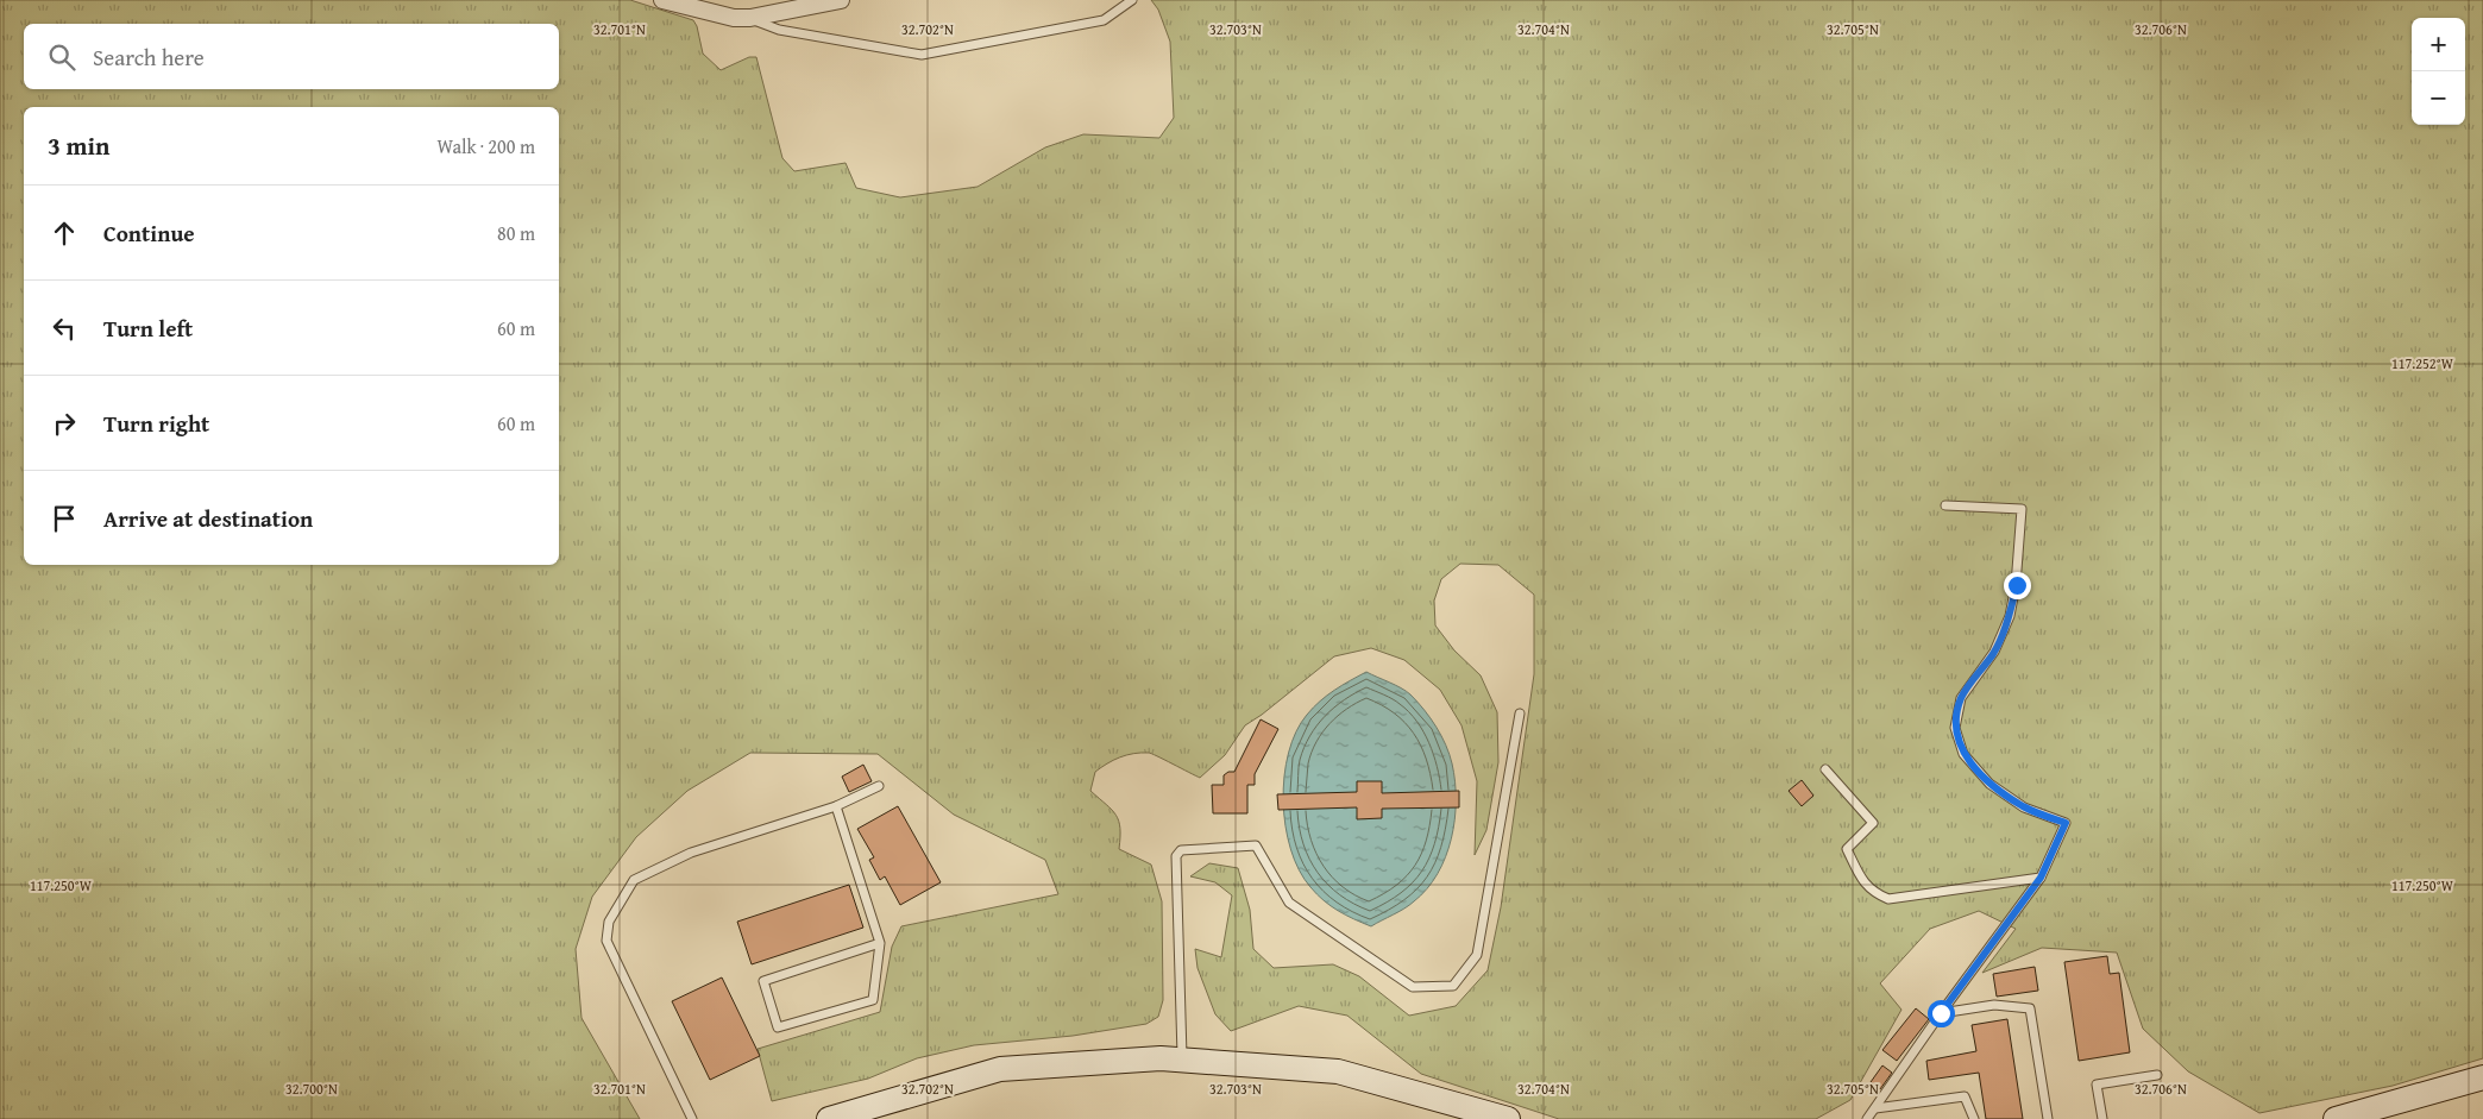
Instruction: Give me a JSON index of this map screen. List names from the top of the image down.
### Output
{
  "page": {
    "map_buttons": ["+", "−"],
    "search": "Search here",
    "heading": ["3 min", "Walk · 200 m"],
    "list": [
      ["Continue", "80 m"],
      ["Turn left", "60 m"],
      ["Turn right", "60 m"],
      "Arrive at destination"
    ]
  },
  "coordinates": [
    "32.701°N",
    "32.702°N",
    "32.703°N",
    "32.704°N",
    "32.705°N",
    "32.706°N",
    "117.252°W",
    "117.250°W",
    "32.700°N"
  ]
}
